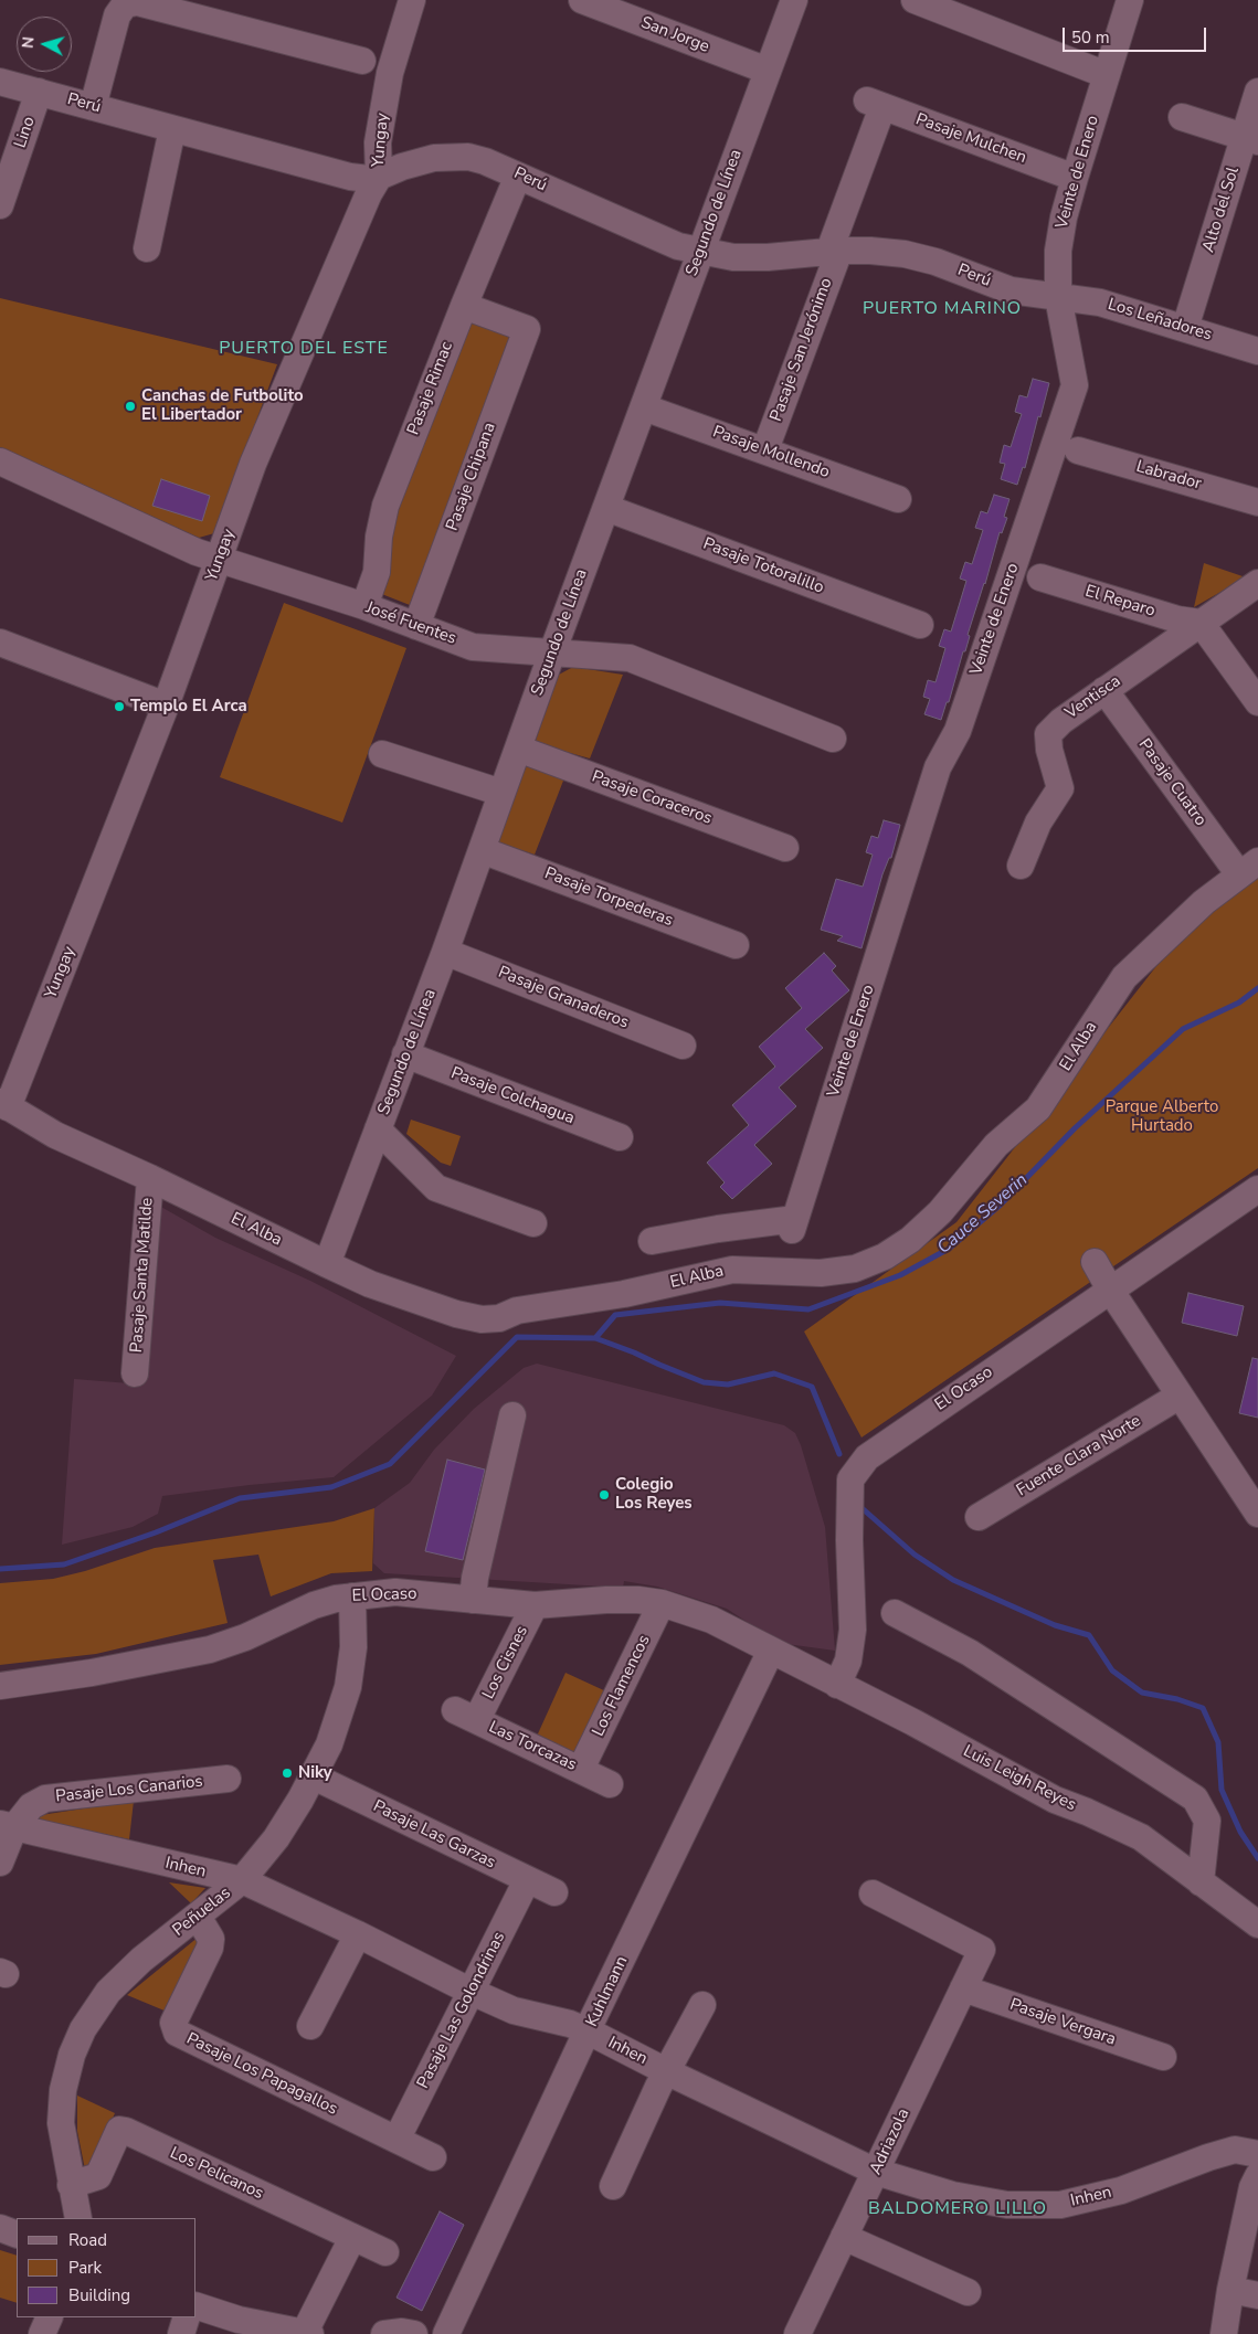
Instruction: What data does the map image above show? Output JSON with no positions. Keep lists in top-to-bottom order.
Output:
{
  "streets": {
    "street": [
      "San Jorge",
      "Perú",
      "Lino",
      "Pasaje Mulchen",
      "Yungay",
      "Veinte de Enero",
      "Alto del Sol",
      "Segundo de Línea",
      "Los Leñadores",
      "Pasaje San Jerónimo",
      "Pasaje Rimac",
      "Pasaje Mollendo",
      "Labrador",
      "Pasaje Chipana",
      "Pasaje Totoralillo",
      "El Reparo",
      "José Fuentes",
      "Ventisca",
      "Pasaje Cuatro",
      "Pasaje Coraceros",
      "Pasaje Torpederas",
      "Pasaje Granaderos",
      "El Alba",
      "Pasaje Colchagua",
      "Pasaje Santa Matilde",
      "El Ocaso",
      "Fuente Clara Norte",
      "Los Cisnes",
      "Los Flamencos",
      "Las Torcazas",
      "Luis Leigh Reyes",
      "Pasaje Los Canarios",
      "Pasaje Las Garzas",
      "Inhen",
      "Peñuelas",
      "Kuhlmann",
      "Pasaje Las Golondrinas",
      "Pasaje Vergara",
      "Pasaje Los Papagallos",
      "Adriazola",
      "Los Pelicanos"
    ]
  },
  "crossings": [
    ["San Jorge", "Segundo de Línea"],
    ["Perú", "Lino"],
    ["Perú", "Yungay"],
    ["Perú", "Veinte de Enero"],
    ["Perú", "Segundo de Línea"],
    ["Perú", "Los Leñadores"],
    ["Perú", "Pasaje San Jerónimo"],
    ["Perú", "Pasaje Rimac"],
    ["Pasaje Mulchen", "Veinte de Enero"],
    ["Pasaje Mulchen", "Pasaje San Jerónimo"],
    ["Yungay", "José Fuentes"],
    ["Yungay", "El Alba"],
    ["Veinte de Enero", "Los Leñadores"],
    ["Alto del Sol", "Los Leñadores"],
    ["Segundo de Línea", "Pasaje Mollendo"],
    ["Segundo de Línea", "Pasaje Totoralillo"],
    ["Segundo de Línea", "José Fuentes"],
    ["Segundo de Línea", "Pasaje Coraceros"],
    ["Segundo de Línea", "Pasaje Torpederas"],
    ["Segundo de Línea", "Pasaje Granaderos"],
    ["Segundo de Línea", "El Alba"],
    ["Segundo de Línea", "Pasaje Colchagua"],
    ["Pasaje San Jerónimo", "Pasaje Mollendo"],
    ["Pasaje Rimac", "Pasaje Chipana"],
    ["Pasaje Rimac", "José Fuentes"],
    ["Pasaje Chipana", "José Fuentes"],
    ["El Reparo", "Ventisca"],
    ["Ventisca", "Pasaje Cuatro"],
    ["Pasaje Cuatro", "El Alba"],
    ["El Alba", "Pasaje Santa Matilde"],
    ["El Ocaso", "Los Cisnes"],
    ["El Ocaso", "Los Flamencos"],
    ["El Ocaso", "Luis Leigh Reyes"],
    ["El Ocaso", "Peñuelas"],
    ["El Ocaso", "Kuhlmann"],
    ["Los Cisnes", "Las Torcazas"],
    ["Los Flamencos", "Las Torcazas"],
    ["Luis Leigh Reyes", "Kuhlmann"],
    ["Pasaje Los Canarios", "Inhen"],
    ["Pasaje Las Garzas", "Peñuelas"],
    ["Pasaje Las Garzas", "Pasaje Las Golondrinas"],
    ["Inhen", "Peñuelas"],
    ["Inhen", "Kuhlmann"],
    ["Inhen", "Pasaje Las Golondrinas"],
    ["Inhen", "Adriazola"],
    ["Peñuelas", "Pasaje Los Papagallos"],
    ["Peñuelas", "Los Pelicanos"],
    ["Pasaje Las Golondrinas", "Pasaje Los Papagallos"],
    ["Pasaje Vergara", "Adriazola"]
  ],
  "districts": ["PUERTO MARINO", "PUERTO DEL ESTE", "BALDOMERO LILLO"],
  "water": ["Cauce Severin"],
  "parks": ["Parque Alberto Hurtado"],
  "places": [
    "Canchas de Futbolito El Libertador",
    "Templo El Arca",
    "Colegio Los Reyes",
    "Niky"
  ],
  "legend": ["Road", "Park", "Building"],
  "scale_bar": "50 m",
  "north": "left"
}
